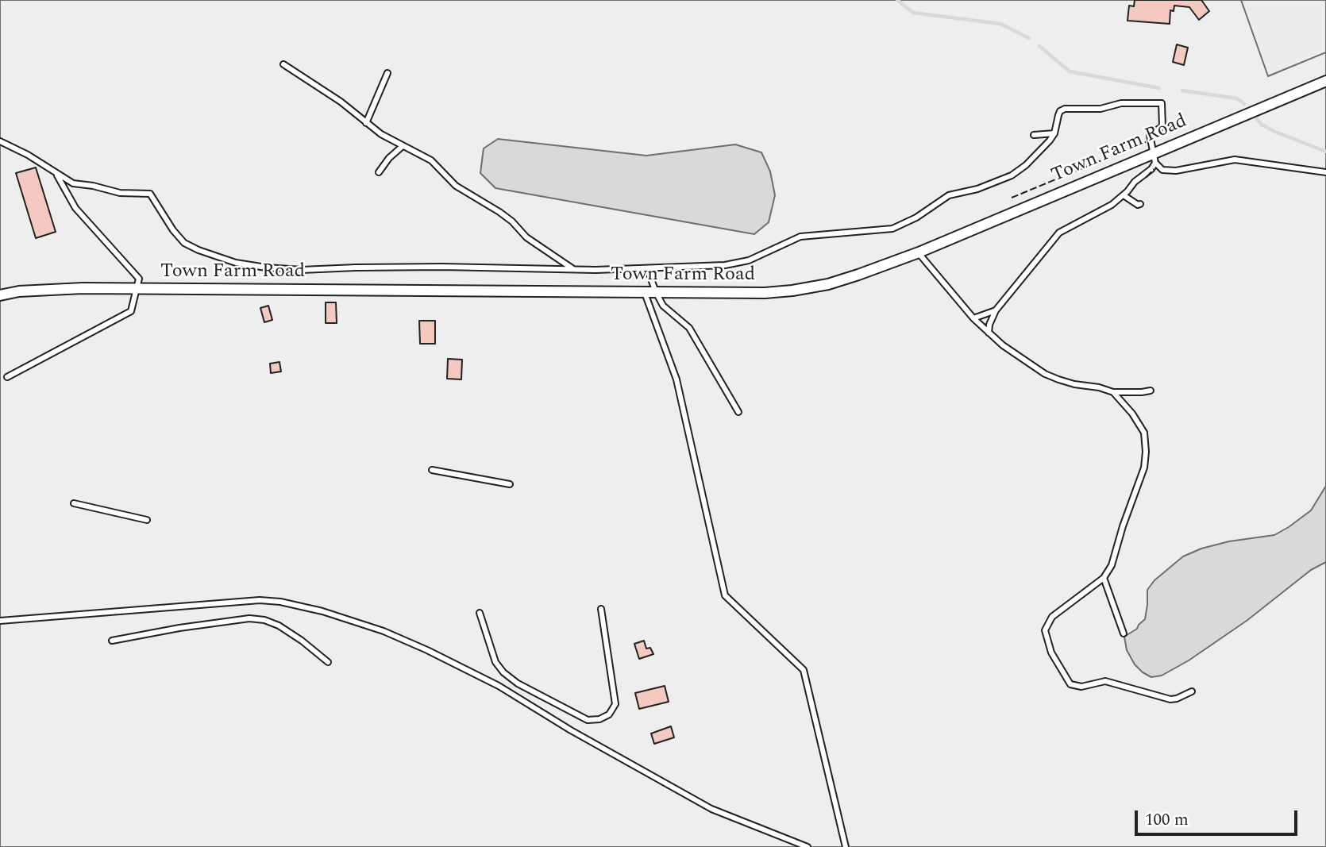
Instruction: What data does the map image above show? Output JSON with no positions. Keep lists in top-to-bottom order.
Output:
{
  "streets": {
    "street": ["Town Farm Road"]
  },
  "scale_bar": "100 m"
}
